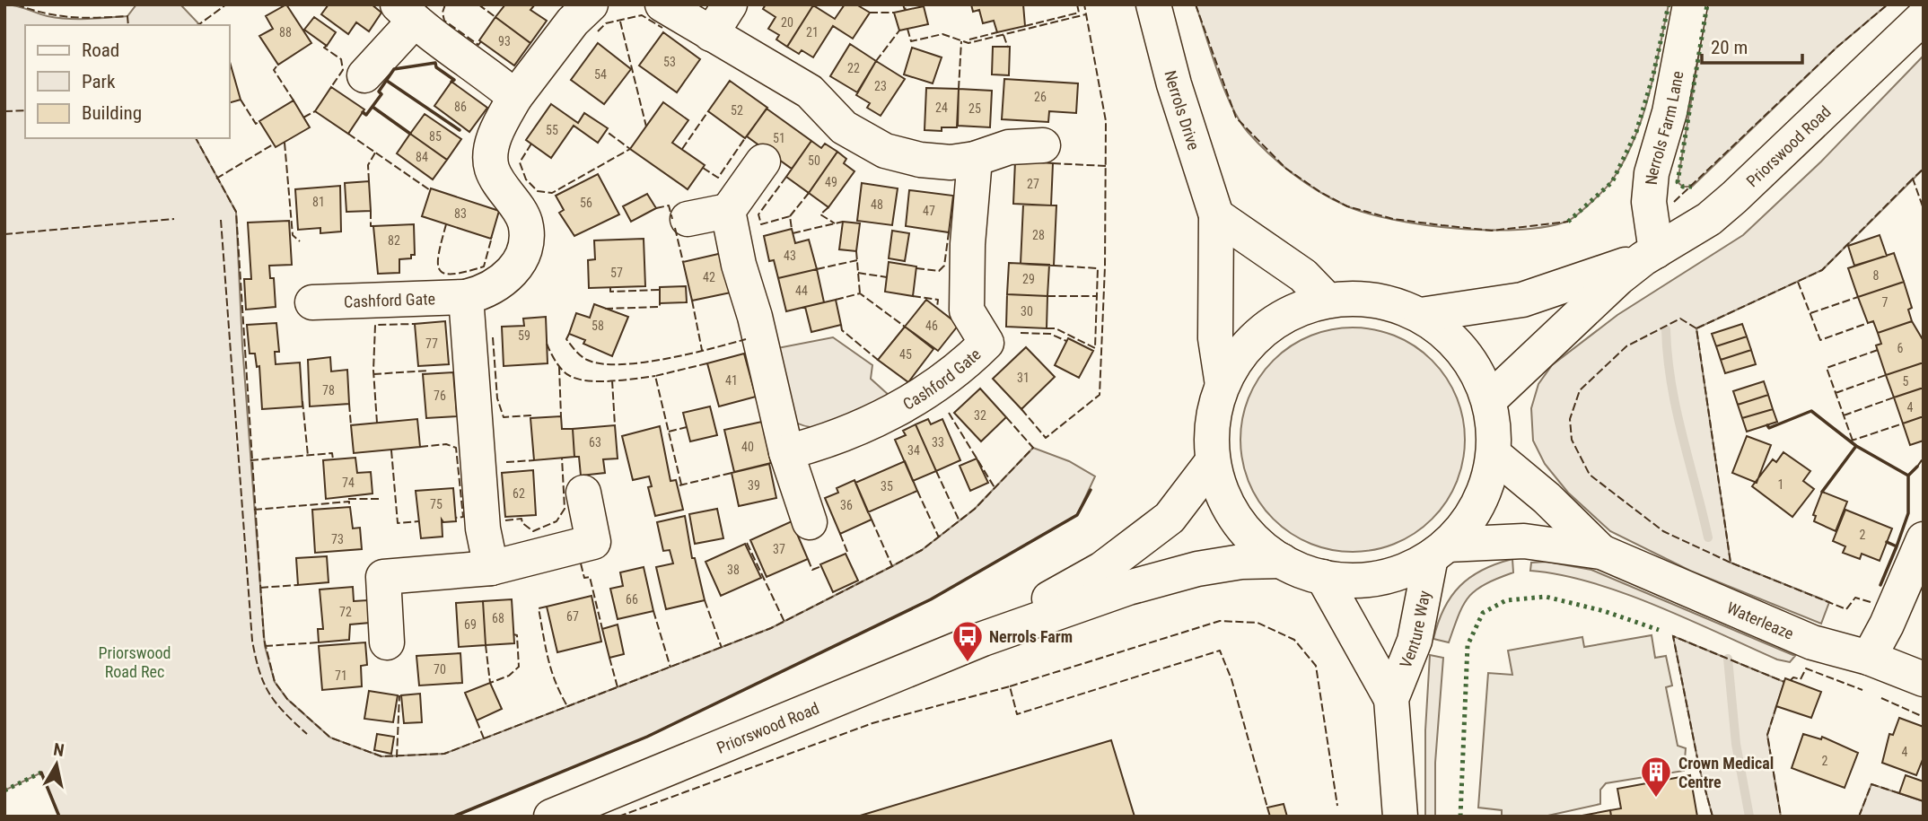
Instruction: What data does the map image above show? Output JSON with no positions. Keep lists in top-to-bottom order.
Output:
{
  "streets": {
    "street": [
      "Nerrols Drive",
      "Nerrols Farm Lane",
      "Priorswood Road",
      "Cashford Gate",
      "Waterleaze",
      "Venture Way"
    ]
  },
  "crossings": [
    ["Nerrols Farm Lane", "Priorswood Road"],
    ["Waterleaze", "Venture Way"]
  ],
  "parks": ["Priorswood Road Rec"],
  "places": {
    "bus stop": ["Nerrols Farm"],
    "building": ["Crown Medical Centre"]
  },
  "house_numbers": [
    "20",
    "88",
    "21",
    "93",
    "53",
    "22",
    "54",
    "23",
    "26",
    "86",
    "24",
    "25",
    "52",
    "55",
    "85",
    "51",
    "84",
    "50",
    "49",
    "27",
    "81",
    "56",
    "48",
    "47",
    "83",
    "28",
    "82",
    "43",
    "57",
    "8",
    "42",
    "29",
    "44",
    "7",
    "30",
    "58",
    "46",
    "59",
    "77",
    "6",
    "45",
    "31",
    "41",
    "5",
    "78",
    "76",
    "4",
    "32",
    "63",
    "33",
    "40",
    "34",
    "74",
    "1",
    "39",
    "35",
    "62",
    "75",
    "36",
    "2",
    "73",
    "37",
    "38",
    "66",
    "72",
    "67",
    "68",
    "69",
    "70",
    "71",
    "4",
    "2"
  ],
  "legend": ["Road", "Park", "Building"],
  "scale_bar": "20 m",
  "north": "top"
}
